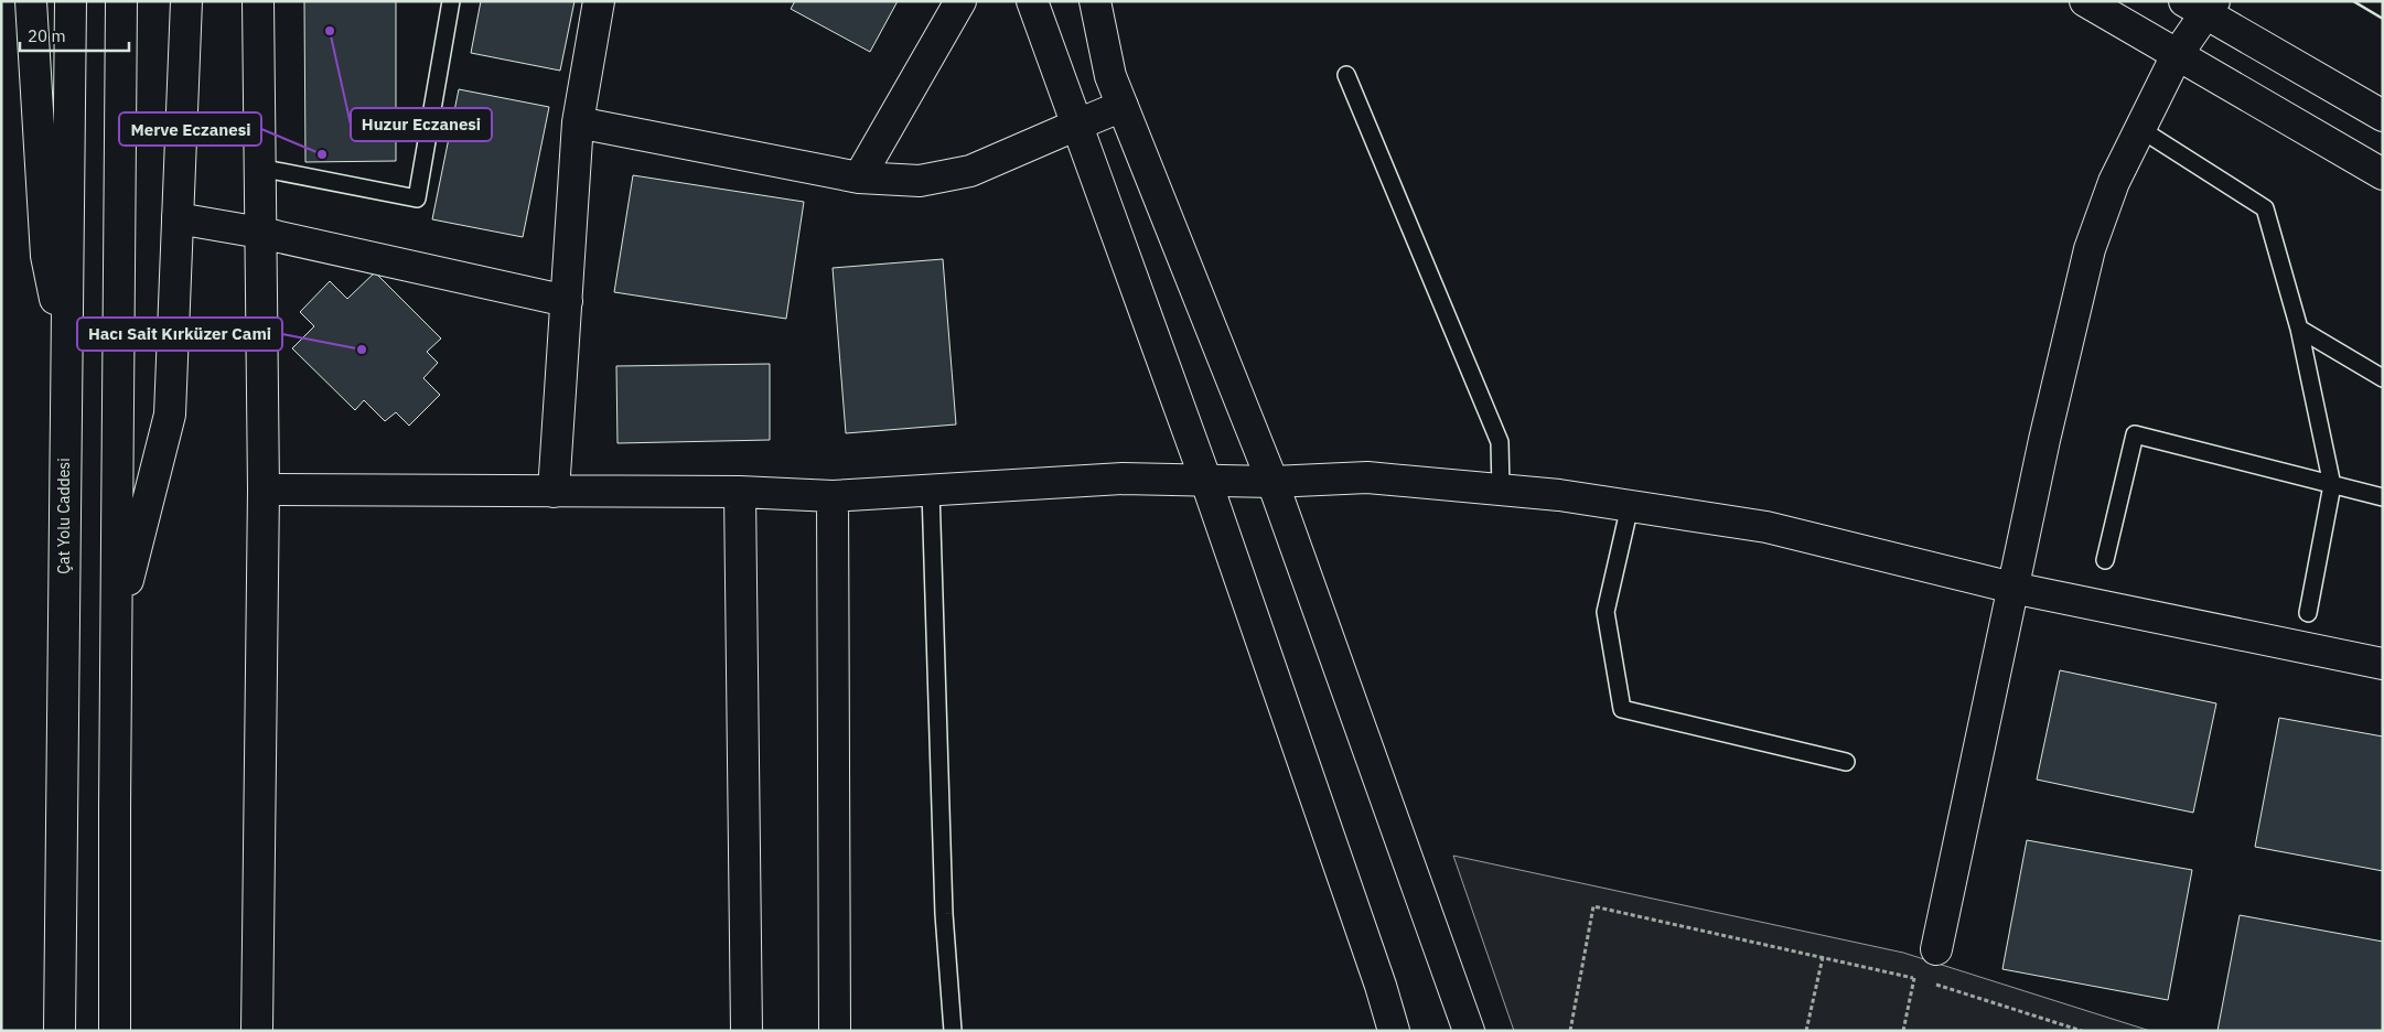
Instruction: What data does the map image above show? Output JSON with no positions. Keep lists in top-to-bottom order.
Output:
{
  "streets": {
    "main road": ["Çat Yolu Caddesi"]
  },
  "places": ["Huzur Eczanesi", "Merve Eczanesi", "Hacı Sait Kırküzer Cami"],
  "scale_bar": "20 m"
}
